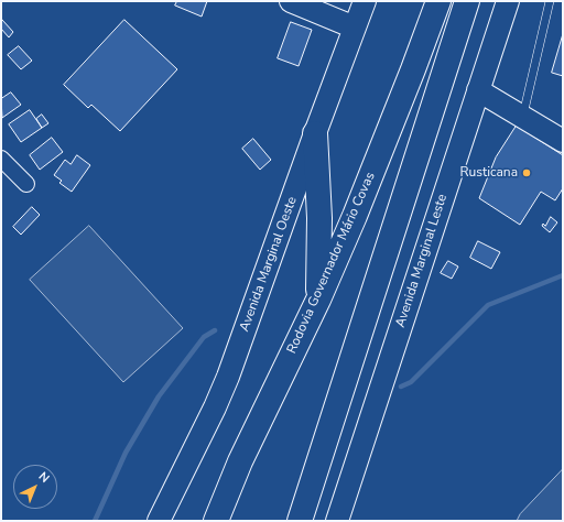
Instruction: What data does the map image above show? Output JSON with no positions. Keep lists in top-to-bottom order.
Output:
{
  "streets": {
    "highway": ["Rodovia Governador Mário Covas"],
    "main road": ["Avenida Marginal Leste", "Avenida Marginal Oeste"]
  },
  "places": ["Rusticana"],
  "north": "top right"
}
